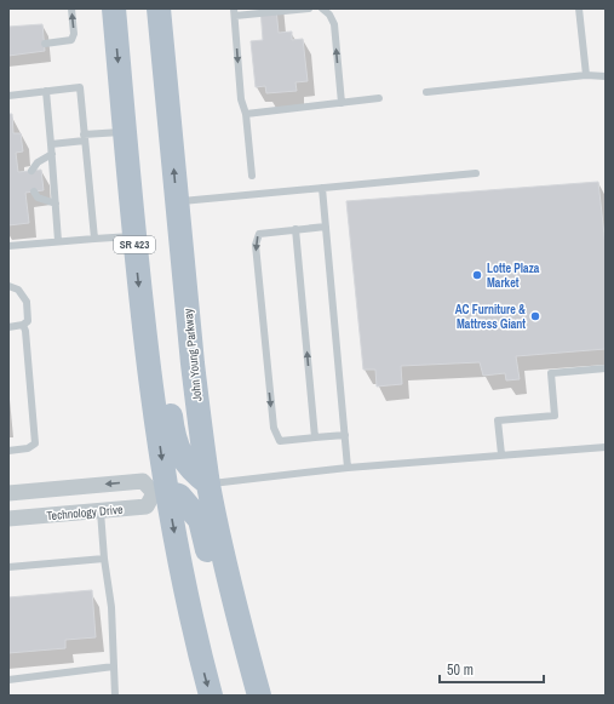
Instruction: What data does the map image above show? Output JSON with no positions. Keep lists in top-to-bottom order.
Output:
{
  "streets": {
    "main road": ["SR 423", "John Young Parkway"],
    "street": ["Technology Drive"]
  },
  "crossings": [
    ["SR 423", "Technology Drive"]
  ],
  "places": ["Lotte Plaza Market", "AC Furniture & Mattress Giant"],
  "scale_bar": "50 m"
}
